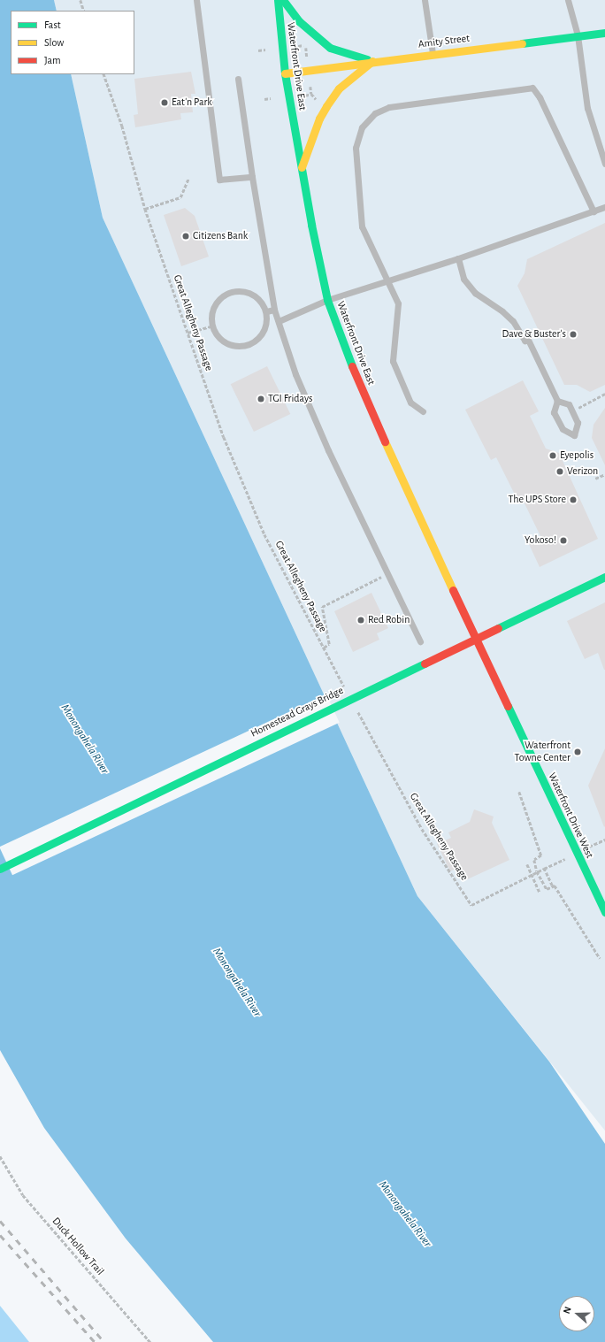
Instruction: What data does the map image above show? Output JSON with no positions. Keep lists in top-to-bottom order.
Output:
{
  "streets": {
    "street": [
      "Amity Street",
      "Waterfront Drive East",
      "Homestead Grays Bridge",
      "Waterfront Drive West"
    ],
    "path": ["Great Allegheny Passage", "Duck Hollow Trail"]
  },
  "crossings": [
    ["Amity Street", "Waterfront Drive East"],
    ["Waterfront Drive East", "Waterfront Drive West"]
  ],
  "water": ["Monongahela River"],
  "places": [
    "Eat'n Park",
    "Citizens Bank",
    "Dave & Buster's",
    "TGI Fridays",
    "Eyepolis",
    "Verizon",
    "The UPS Store",
    "Yokoso!",
    "Red Robin",
    "Waterfront Towne Center"
  ],
  "legend": ["Fast", "Slow", "Jam"],
  "north": "left"
}
